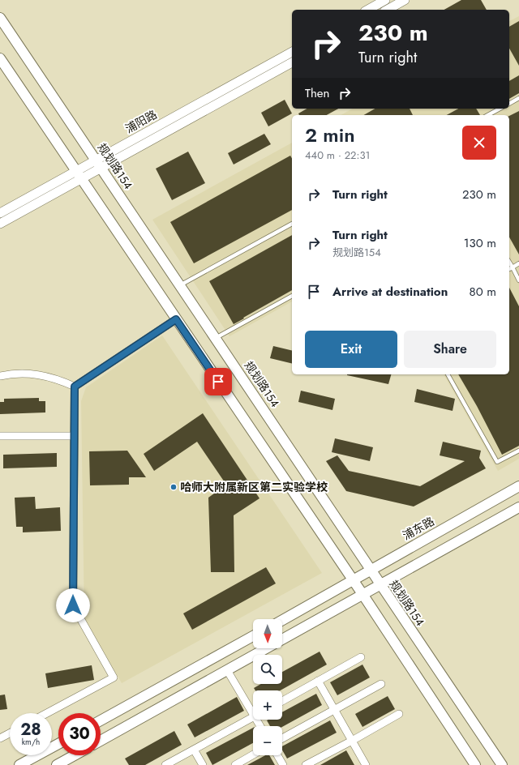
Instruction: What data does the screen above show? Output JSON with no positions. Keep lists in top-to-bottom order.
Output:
{
  "streets": {
    "main road": ["规划路154", "浦东路"],
    "street": ["浦阳路"]
  },
  "crossings": [
    ["浦阳路", "规划路154"],
    ["规划路154", "浦东路"]
  ],
  "places": ["哈师大附属新区第二实验学校"],
  "north": "bottom",
  "page": {
    "turn": ["230 m", "Turn right"],
    "then": "Then",
    "heading": ["2 min", "440 m · 22:31"],
    "list": [
      {
        "name": "Turn right",
        "value": "230 m"
      },
      {
        "name": "Turn right",
        "note": "规划路154",
        "value": "130 m"
      },
      {
        "name": "Arrive at destination",
        "value": "80 m"
      }
    ],
    "buttons": ["Exit", "Share"],
    "map_buttons": ["+", "−"],
    "speed": "28 km/h",
    "limit": "30"
  }
}
